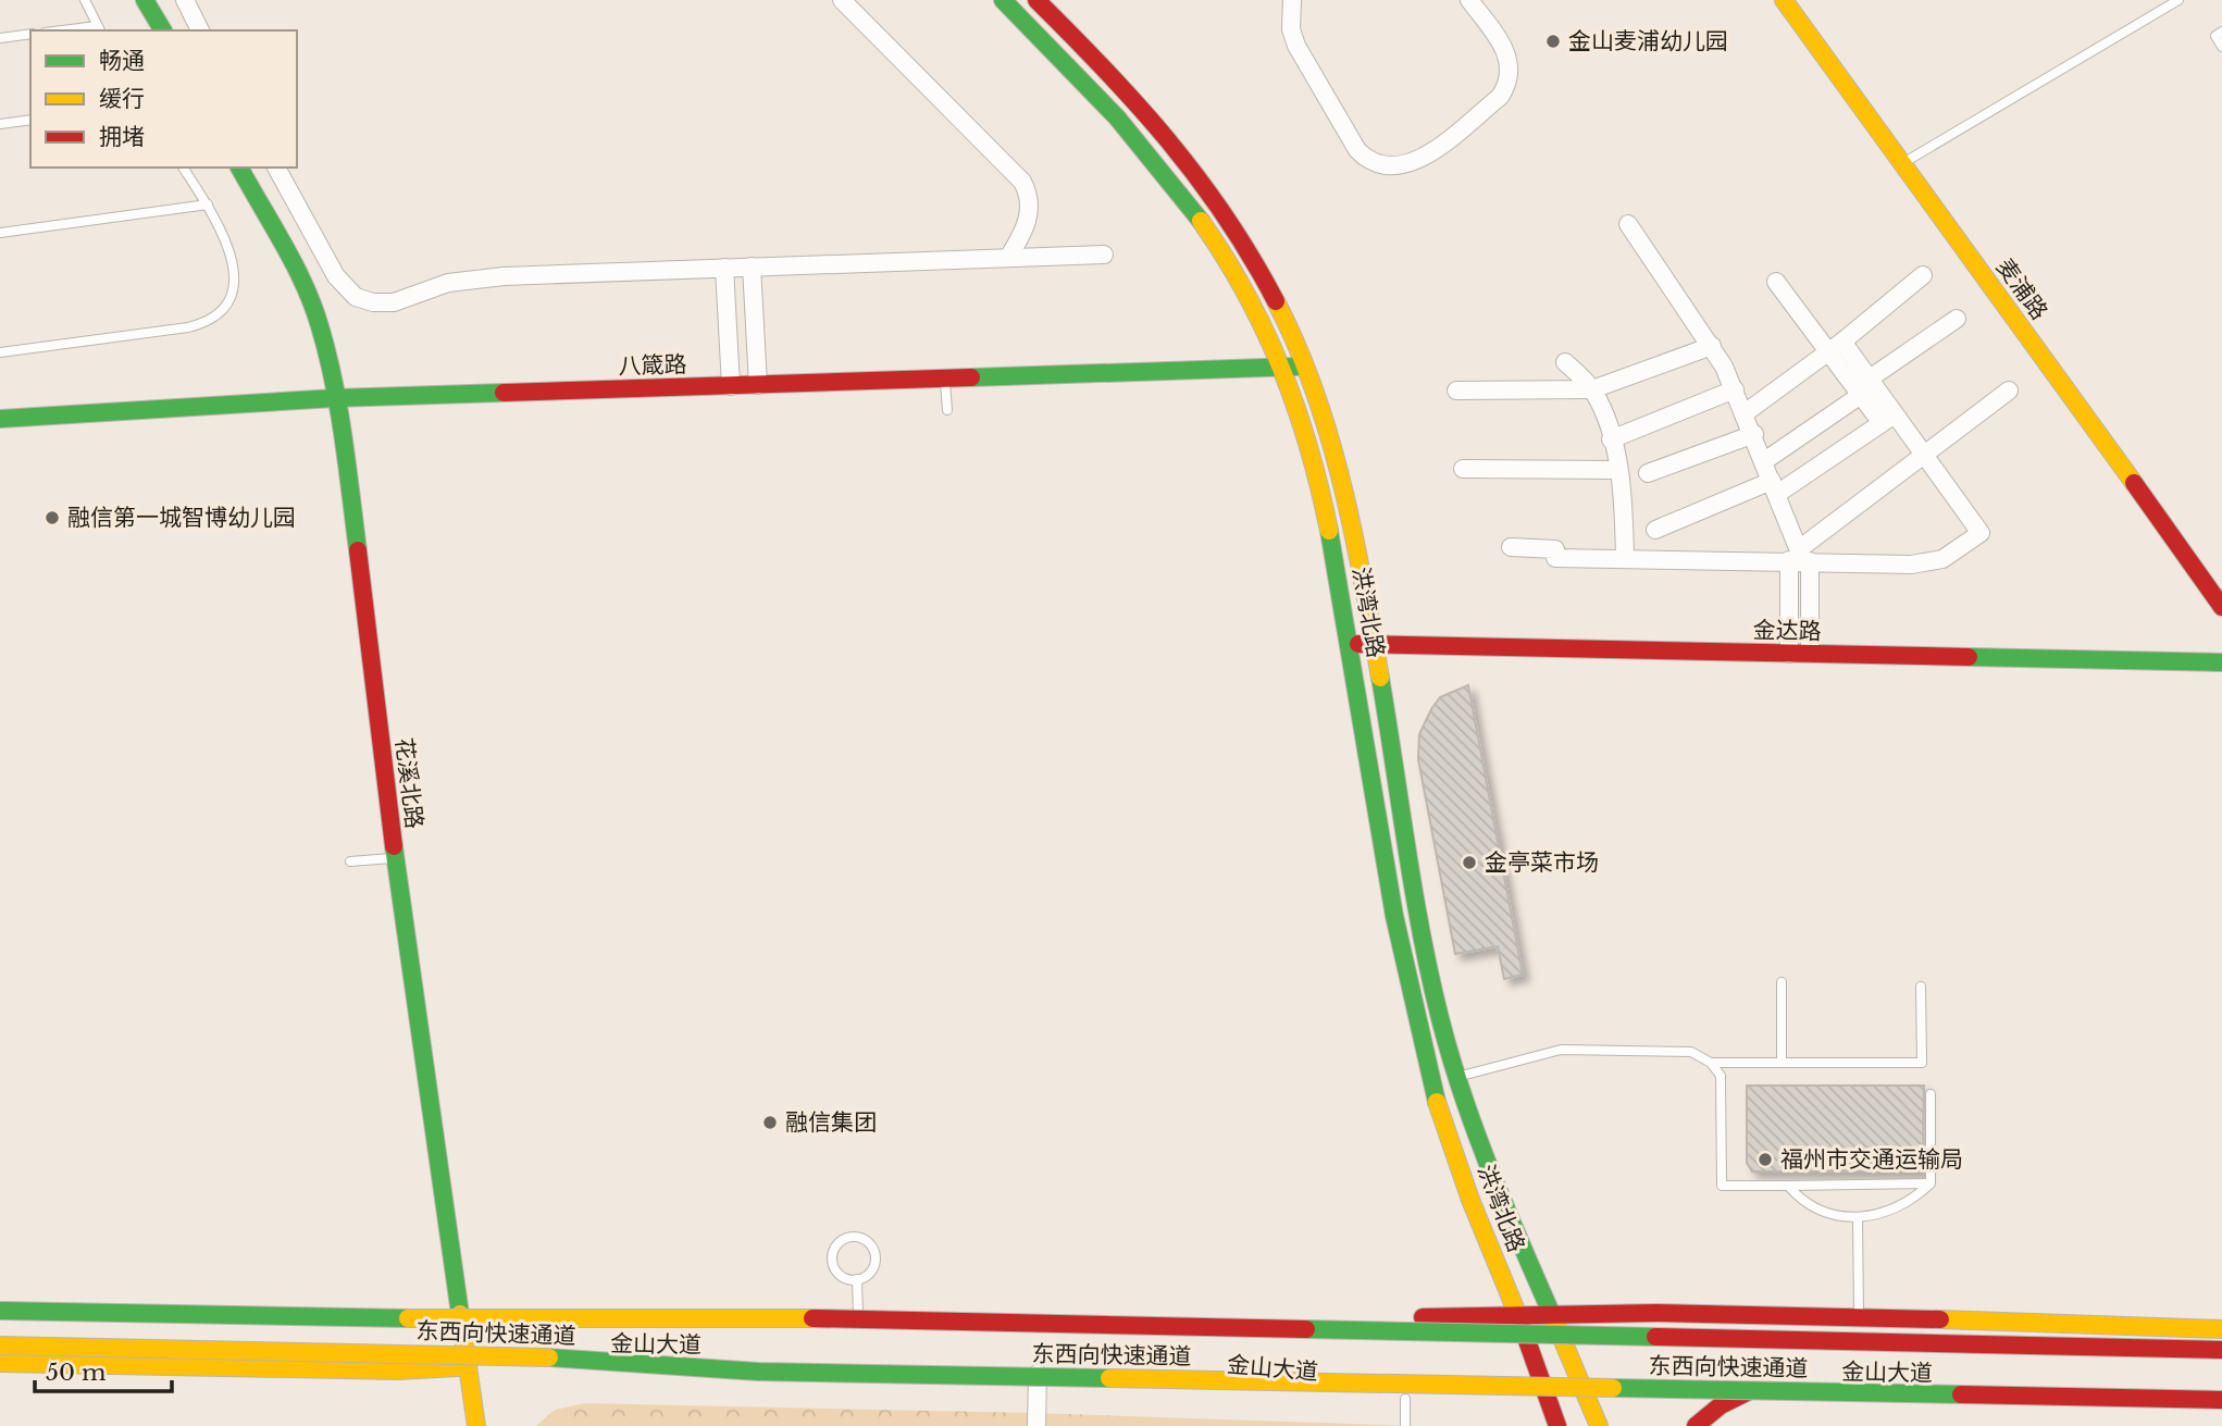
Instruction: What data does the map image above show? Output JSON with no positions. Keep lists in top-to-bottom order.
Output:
{
  "streets": {
    "main road": [
      "麦浦路",
      "八箴路",
      "洪湾北路",
      "金达路",
      "花溪北路",
      "东西向快速通道",
      "金山大道"
    ]
  },
  "crossings": [
    ["八箴路", "洪湾北路"],
    ["八箴路", "花溪北路"],
    ["洪湾北路", "金达路"],
    ["洪湾北路", "金山大道"],
    ["花溪北路", "金山大道"],
    ["东西向快速通道", "金山大道"]
  ],
  "places": [
    "金山麦浦幼儿园",
    "融信第一城智博幼儿园",
    "金亭菜市场",
    "融信集团",
    "福州市交通运输局"
  ],
  "legend": ["畅通", "缓行", "拥堵"],
  "scale_bar": "50 m"
}
